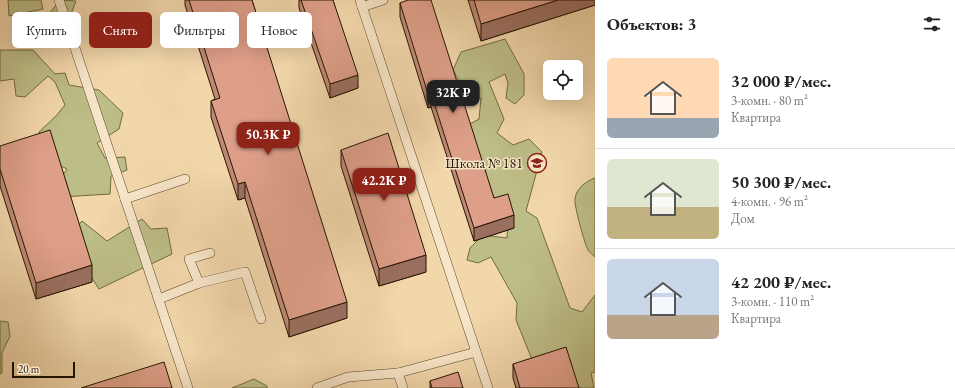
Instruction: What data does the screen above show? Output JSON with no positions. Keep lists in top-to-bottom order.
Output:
{
  "places": {
    "school or university": ["Школа № 181"]
  },
  "scale_bar": "20 m",
  "page": {
    "heading": "Объектов: 3",
    "chip": [
      "Купить",
      "Снять",
      "Фильтры",
      "Новое"
    ],
    "list": [
      {
        "name": "32 000 ₽/мес.",
        "note": "3-комн. · 80 m² · Квартира"
      },
      {
        "name": "50 300 ₽/мес.",
        "note": "4-комн. · 96 m² · Дом"
      },
      {
        "name": "42 200 ₽/мес.",
        "note": "3-комн. · 110 m² · Квартира"
      }
    ],
    "price": ["32K ₽", "50.3K ₽", "42.2K ₽"],
    "scale": "20 m"
  }
}
